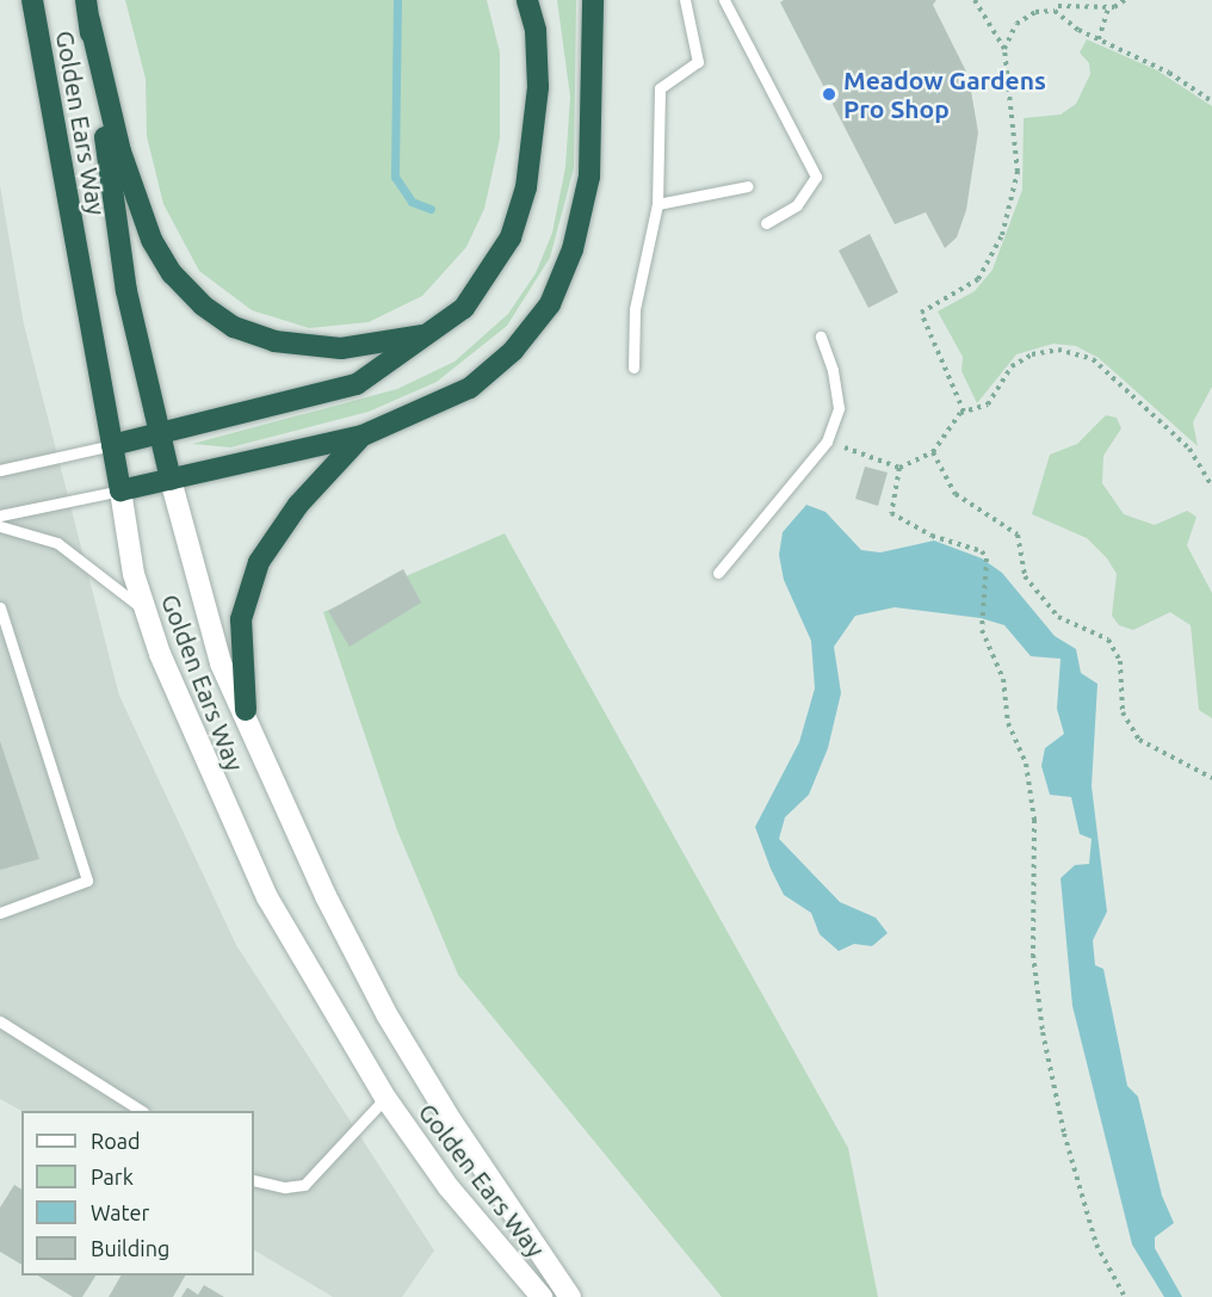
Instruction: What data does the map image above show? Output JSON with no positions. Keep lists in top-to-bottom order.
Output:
{
  "streets": {
    "highway": ["Golden Ears Way"]
  },
  "places": ["Meadow Gardens Pro Shop"],
  "legend": [
    "Road",
    "Park",
    "Water",
    "Building"
  ]
}
